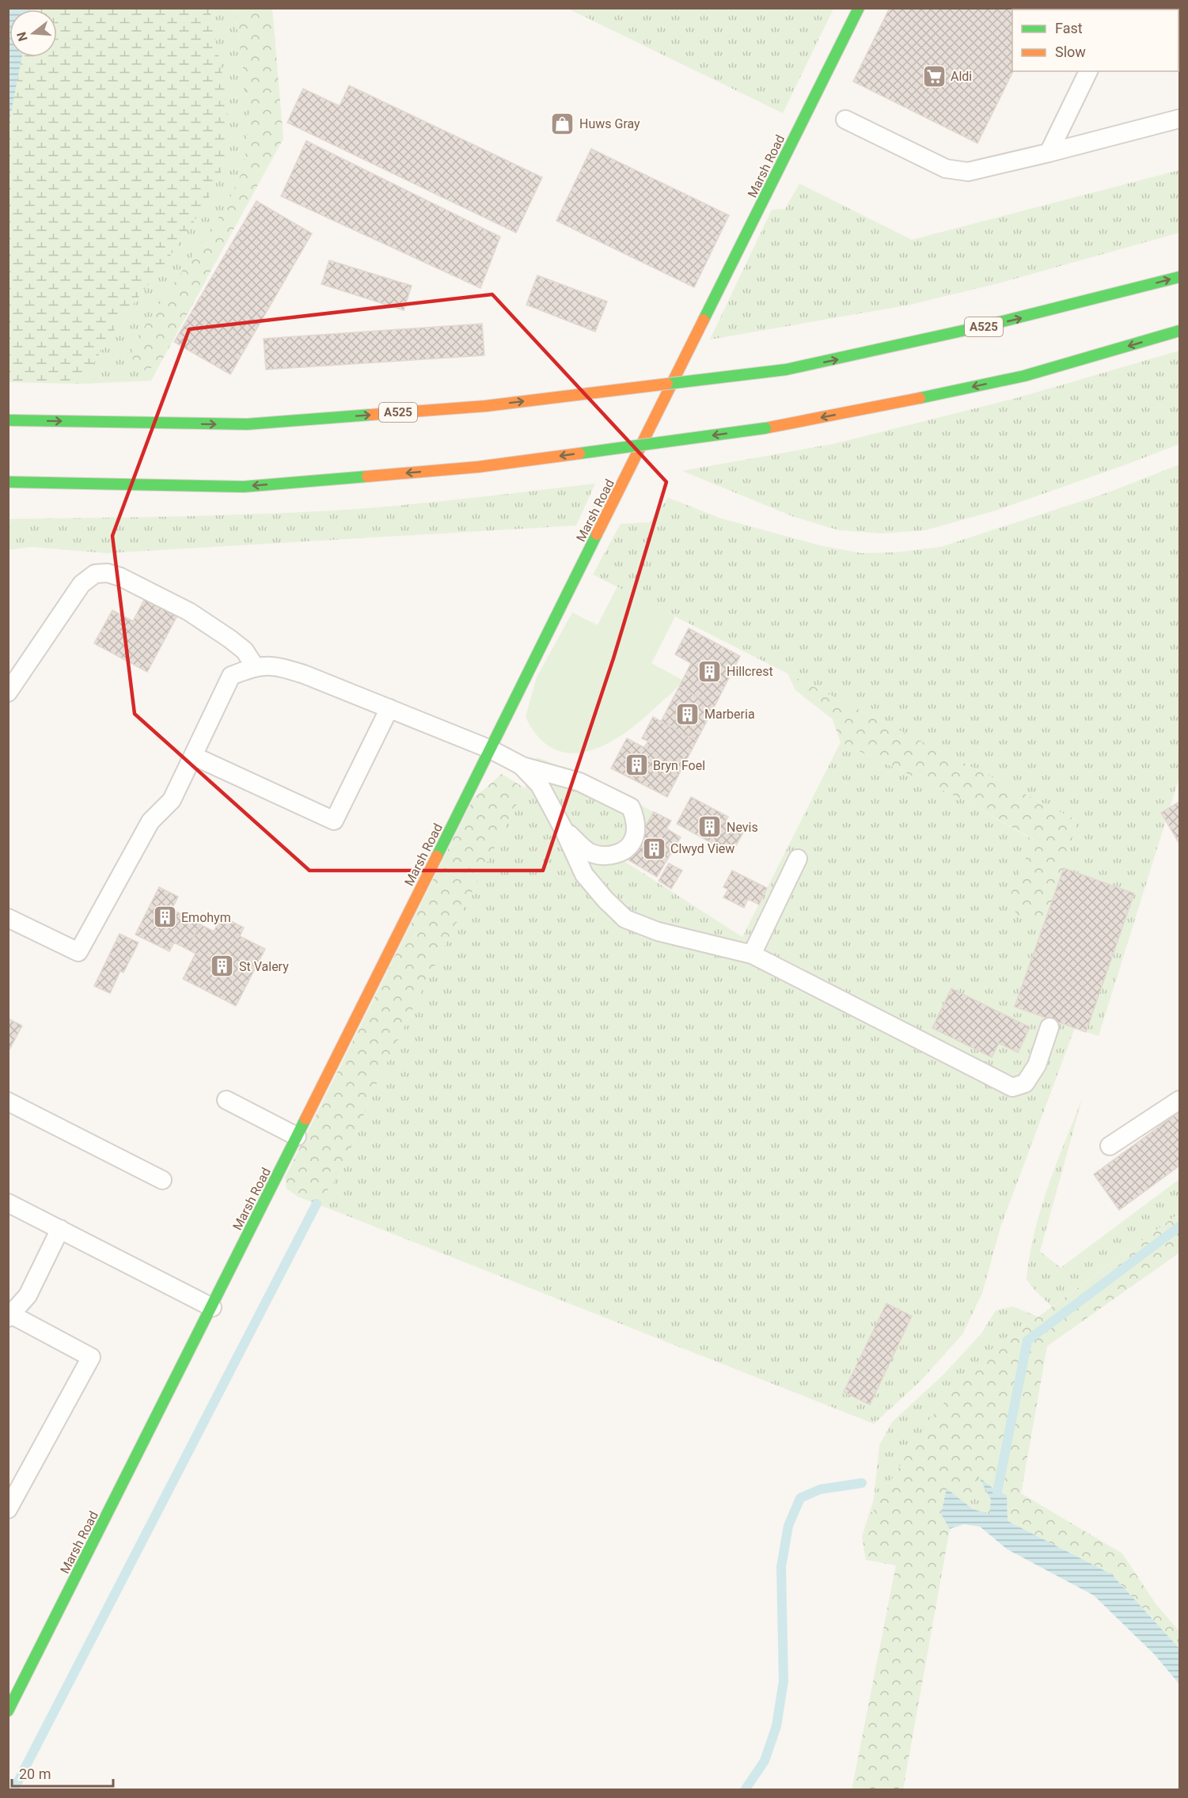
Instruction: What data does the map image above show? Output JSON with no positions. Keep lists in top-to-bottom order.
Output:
{
  "streets": {
    "main road": ["Marsh Road", "A525"]
  },
  "places": {
    "supermarket": ["Aldi"],
    "shop": ["Huws Gray"],
    "building": [
      "Hillcrest",
      "Marberia",
      "Bryn Foel",
      "Nevis",
      "Clwyd View",
      "Emohym",
      "St Valery"
    ]
  },
  "legend": ["Fast", "Slow"],
  "scale_bar": "20 m",
  "north": "left"
}
